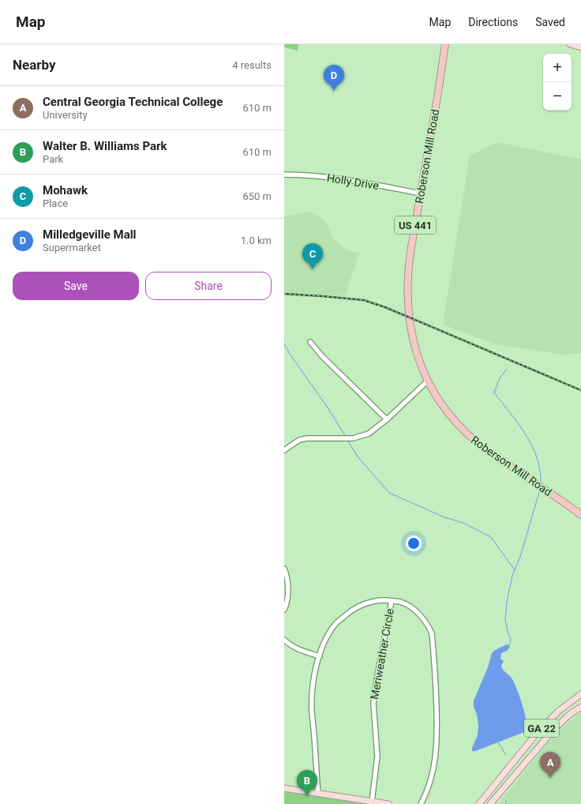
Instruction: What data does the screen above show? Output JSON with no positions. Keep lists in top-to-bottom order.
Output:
{
  "streets": {
    "highway": ["Roberson Mill Road", "US 441"],
    "main road": ["GA 22"],
    "street": ["Holly Drive", "Meriweather Circle"]
  },
  "crossings": [
    ["Roberson Mill Road", "Holly Drive"]
  ],
  "page": {
    "header": "Map",
    "nav": ["Map", "Directions", "Saved"],
    "heading": ["Nearby", "4 results"],
    "map_buttons": ["+", "−"],
    "pins": [
      "D",
      "C",
      "A",
      "B"
    ],
    "list": [
      {
        "mark": "A",
        "name": "Central Georgia Technical College",
        "note": "University",
        "value": "610 m"
      },
      {
        "mark": "B",
        "name": "Walter B. Williams Park",
        "note": "Park",
        "value": "610 m"
      },
      {
        "mark": "C",
        "name": "Mohawk",
        "note": "Place",
        "value": "650 m"
      },
      {
        "mark": "D",
        "name": "Milledgeville Mall",
        "note": "Supermarket",
        "value": "1.0 km"
      }
    ],
    "buttons": ["Save", "Share"]
  }
}
